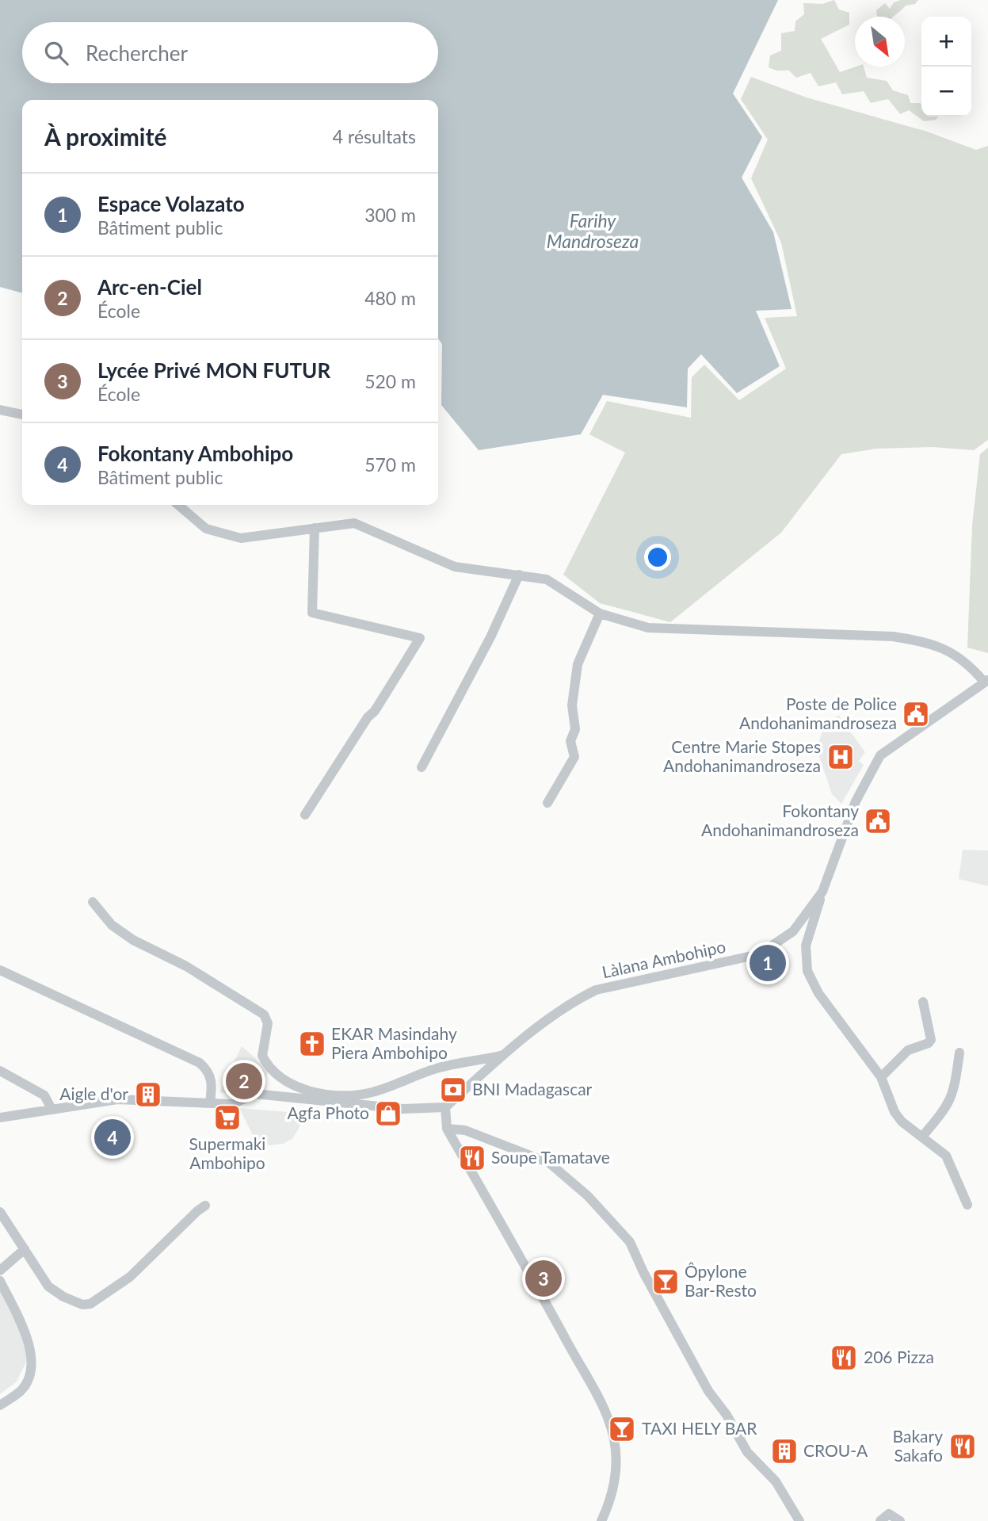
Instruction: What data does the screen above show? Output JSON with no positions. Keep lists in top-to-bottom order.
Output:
{
  "streets": {
    "street": ["Làlana Ambohipo"]
  },
  "water": ["Farihy Mandroseza"],
  "places": {
    "public building": ["Poste de Police Andohanimandroseza", "Fokontany Andohanimandroseza"],
    "hospital": ["Centre Marie Stopes Andohanimandroseza"],
    "church": ["EKAR Masindahy Piera Ambohipo"],
    "bank": ["BNI Madagascar"],
    "building": ["Aigle d'or", "CROU-A"],
    "shop": ["Agfa Photo"],
    "supermarket": ["Supermaki Ambohipo"],
    "restaurant": ["Soupe Tamatave", "206 Pizza", "Bakary Sakafo"],
    "bar": ["Ôpylone Bar-Resto", "TAXI HELY BAR"]
  },
  "north": "bottom right",
  "page": {
    "map_buttons": ["+", "−"],
    "search": "Rechercher",
    "heading": ["À proximité", "4 résultats"],
    "list": [
      {
        "mark": "1",
        "name": "Espace Volazato",
        "note": "Bâtiment public",
        "value": "300 m"
      },
      {
        "mark": "2",
        "name": "Arc-en-Ciel",
        "note": "École",
        "value": "480 m"
      },
      {
        "mark": "3",
        "name": "Lycée Privé MON FUTUR",
        "note": "École",
        "value": "520 m"
      },
      {
        "mark": "4",
        "name": "Fokontany Ambohipo",
        "note": "Bâtiment public",
        "value": "570 m"
      }
    ],
    "pins": [
      "1",
      "2",
      "4",
      "3"
    ]
  }
}
